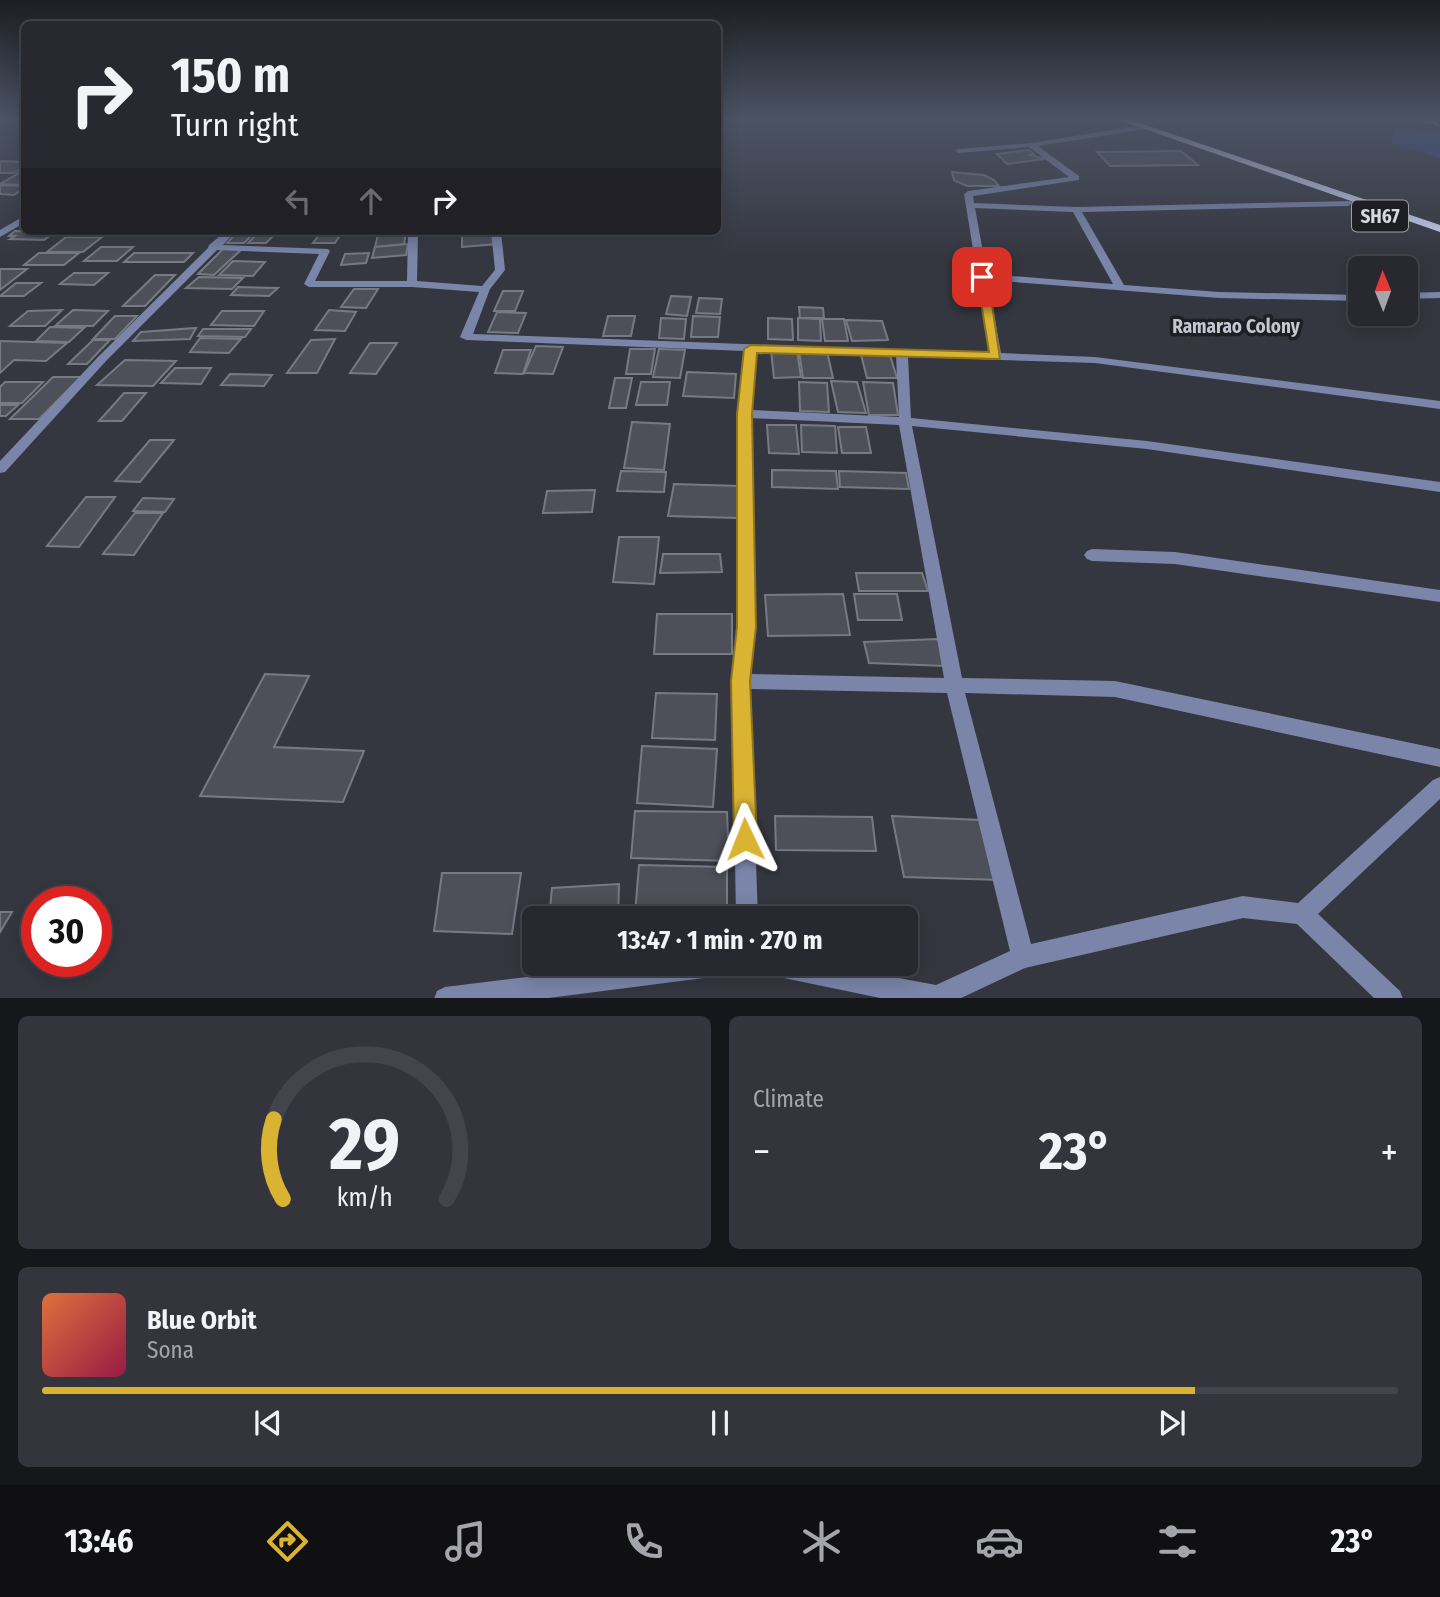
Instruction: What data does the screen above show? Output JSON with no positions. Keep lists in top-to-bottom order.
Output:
{
  "streets": {
    "main road": ["SH67"]
  },
  "districts": ["Ramarao Colony"],
  "north": "top",
  "page": {
    "turn": ["150 m", "Turn right"],
    "limit": "30",
    "trip": "13:47 · 1 min · 270 m",
    "tile": "Climate",
    "heat": ["−", "23°", "+"],
    "song": ["Blue Orbit", "Sona"],
    "tabs": ["13:46", "23°"],
    "gauge": ["29", "km/h"]
  }
}
